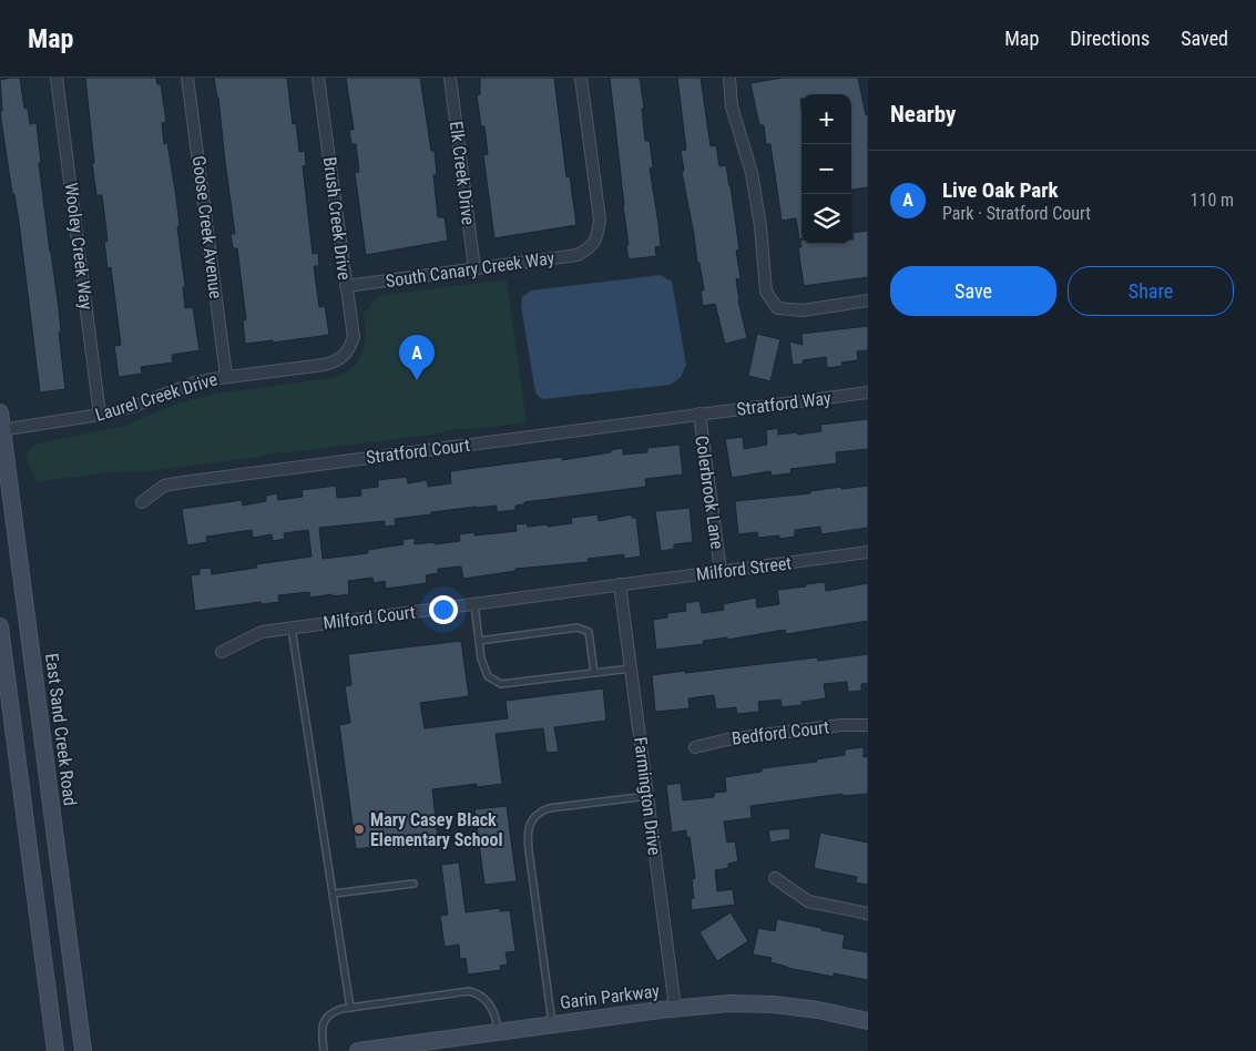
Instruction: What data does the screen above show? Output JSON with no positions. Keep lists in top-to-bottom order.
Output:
{
  "streets": {
    "street": [
      "Elk Creek Drive",
      "Brush Creek Drive",
      "Goose Creek Avenue",
      "Wooley Creek Way",
      "South Canary Creek Way",
      "Laurel Creek Drive",
      "Stratford Way",
      "Stratford Court",
      "Colerbrook Lane",
      "Milford Street",
      "Milford Court",
      "East Sand Creek Road",
      "Bedford Court",
      "Farmington Drive",
      "Garin Parkway"
    ]
  },
  "crossings": [
    ["Elk Creek Drive", "South Canary Creek Way"],
    ["Brush Creek Drive", "South Canary Creek Way"],
    ["Brush Creek Drive", "Laurel Creek Drive"],
    ["Goose Creek Avenue", "Laurel Creek Drive"],
    ["Wooley Creek Way", "Laurel Creek Drive"],
    ["Laurel Creek Drive", "East Sand Creek Road"],
    ["Stratford Way", "Stratford Court"],
    ["Stratford Way", "Colerbrook Lane"],
    ["Stratford Court", "Colerbrook Lane"],
    ["Colerbrook Lane", "Milford Street"],
    ["Milford Street", "Milford Court"],
    ["Milford Street", "Farmington Drive"],
    ["Milford Court", "Farmington Drive"],
    ["Farmington Drive", "Garin Parkway"]
  ],
  "places": ["Mary Casey Black Elementary School"],
  "page": {
    "header": "Map",
    "nav": ["Map", "Directions", "Saved"],
    "heading": "Nearby",
    "map_buttons": ["+", "−"],
    "list": [
      {
        "mark": "A",
        "name": "Live Oak Park",
        "note": "Park · Stratford Court",
        "value": "110 m"
      }
    ],
    "buttons": ["Save", "Share"],
    "pins": "A"
  }
}
